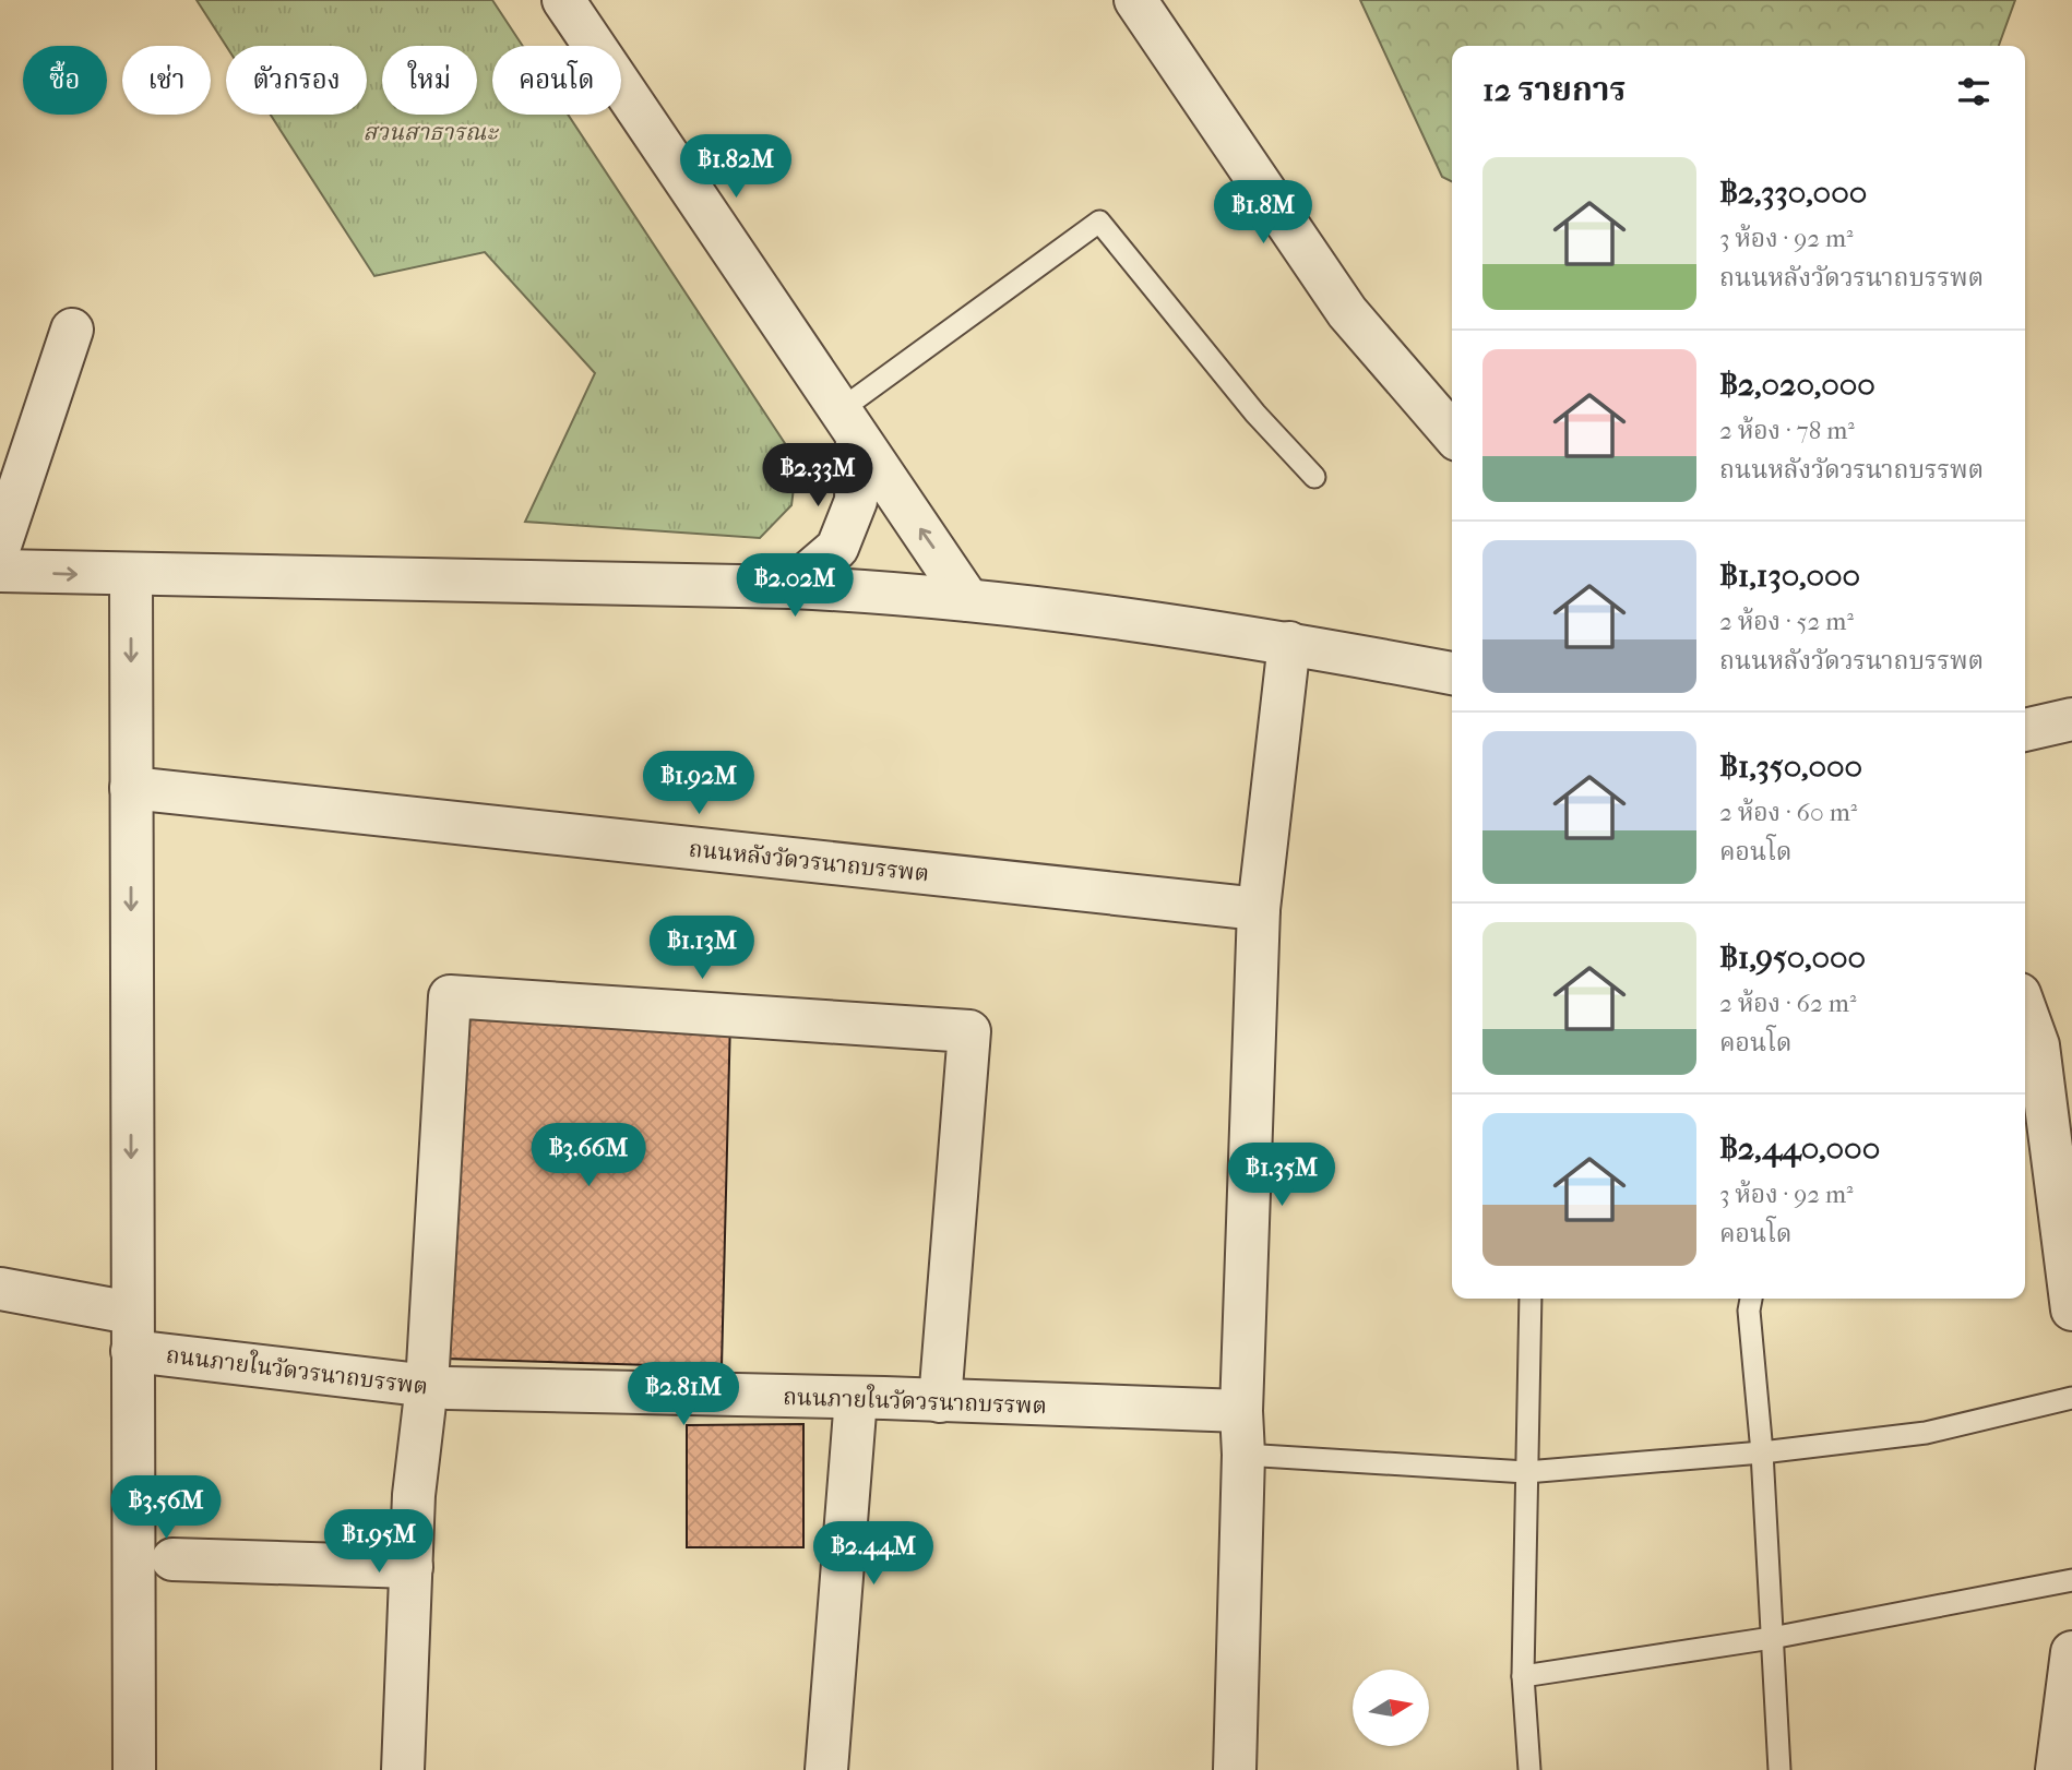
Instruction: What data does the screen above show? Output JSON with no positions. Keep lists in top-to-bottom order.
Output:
{
  "streets": {
    "street": ["ถนนหลังวัดวรนาถบรรพต", "ถนนภายในวัดวรนาถบรรพต"]
  },
  "parks": ["สวนสาธารณะ"],
  "north": "right",
  "page": {
    "chip": [
      "ซื้อ",
      "เช่า",
      "ตัวกรอง",
      "ใหม่",
      "คอนโด"
    ],
    "heading": "12 รายการ",
    "price": [
      "฿1.82M",
      "฿1.8M",
      "฿2.33M",
      "฿2.02M",
      "฿1.92M",
      "฿1.13M",
      "฿3.66M",
      "฿1.35M",
      "฿2.81M",
      "฿3.56M",
      "฿1.95M",
      "฿2.44M"
    ],
    "list": [
      {
        "name": "฿2,330,000",
        "note": "3 ห้อง · 92 m² · ถนนหลังวัดวรนาถบรรพต"
      },
      {
        "name": "฿2,020,000",
        "note": "2 ห้อง · 78 m² · ถนนหลังวัดวรนาถบรรพต"
      },
      {
        "name": "฿1,130,000",
        "note": "2 ห้อง · 52 m² · ถนนหลังวัดวรนาถบรรพต"
      },
      {
        "name": "฿1,350,000",
        "note": "2 ห้อง · 60 m² · คอนโด"
      },
      {
        "name": "฿1,950,000",
        "note": "2 ห้อง · 62 m² · คอนโด"
      },
      {
        "name": "฿2,440,000",
        "note": "3 ห้อง · 92 m² · คอนโด"
      }
    ]
  }
}
